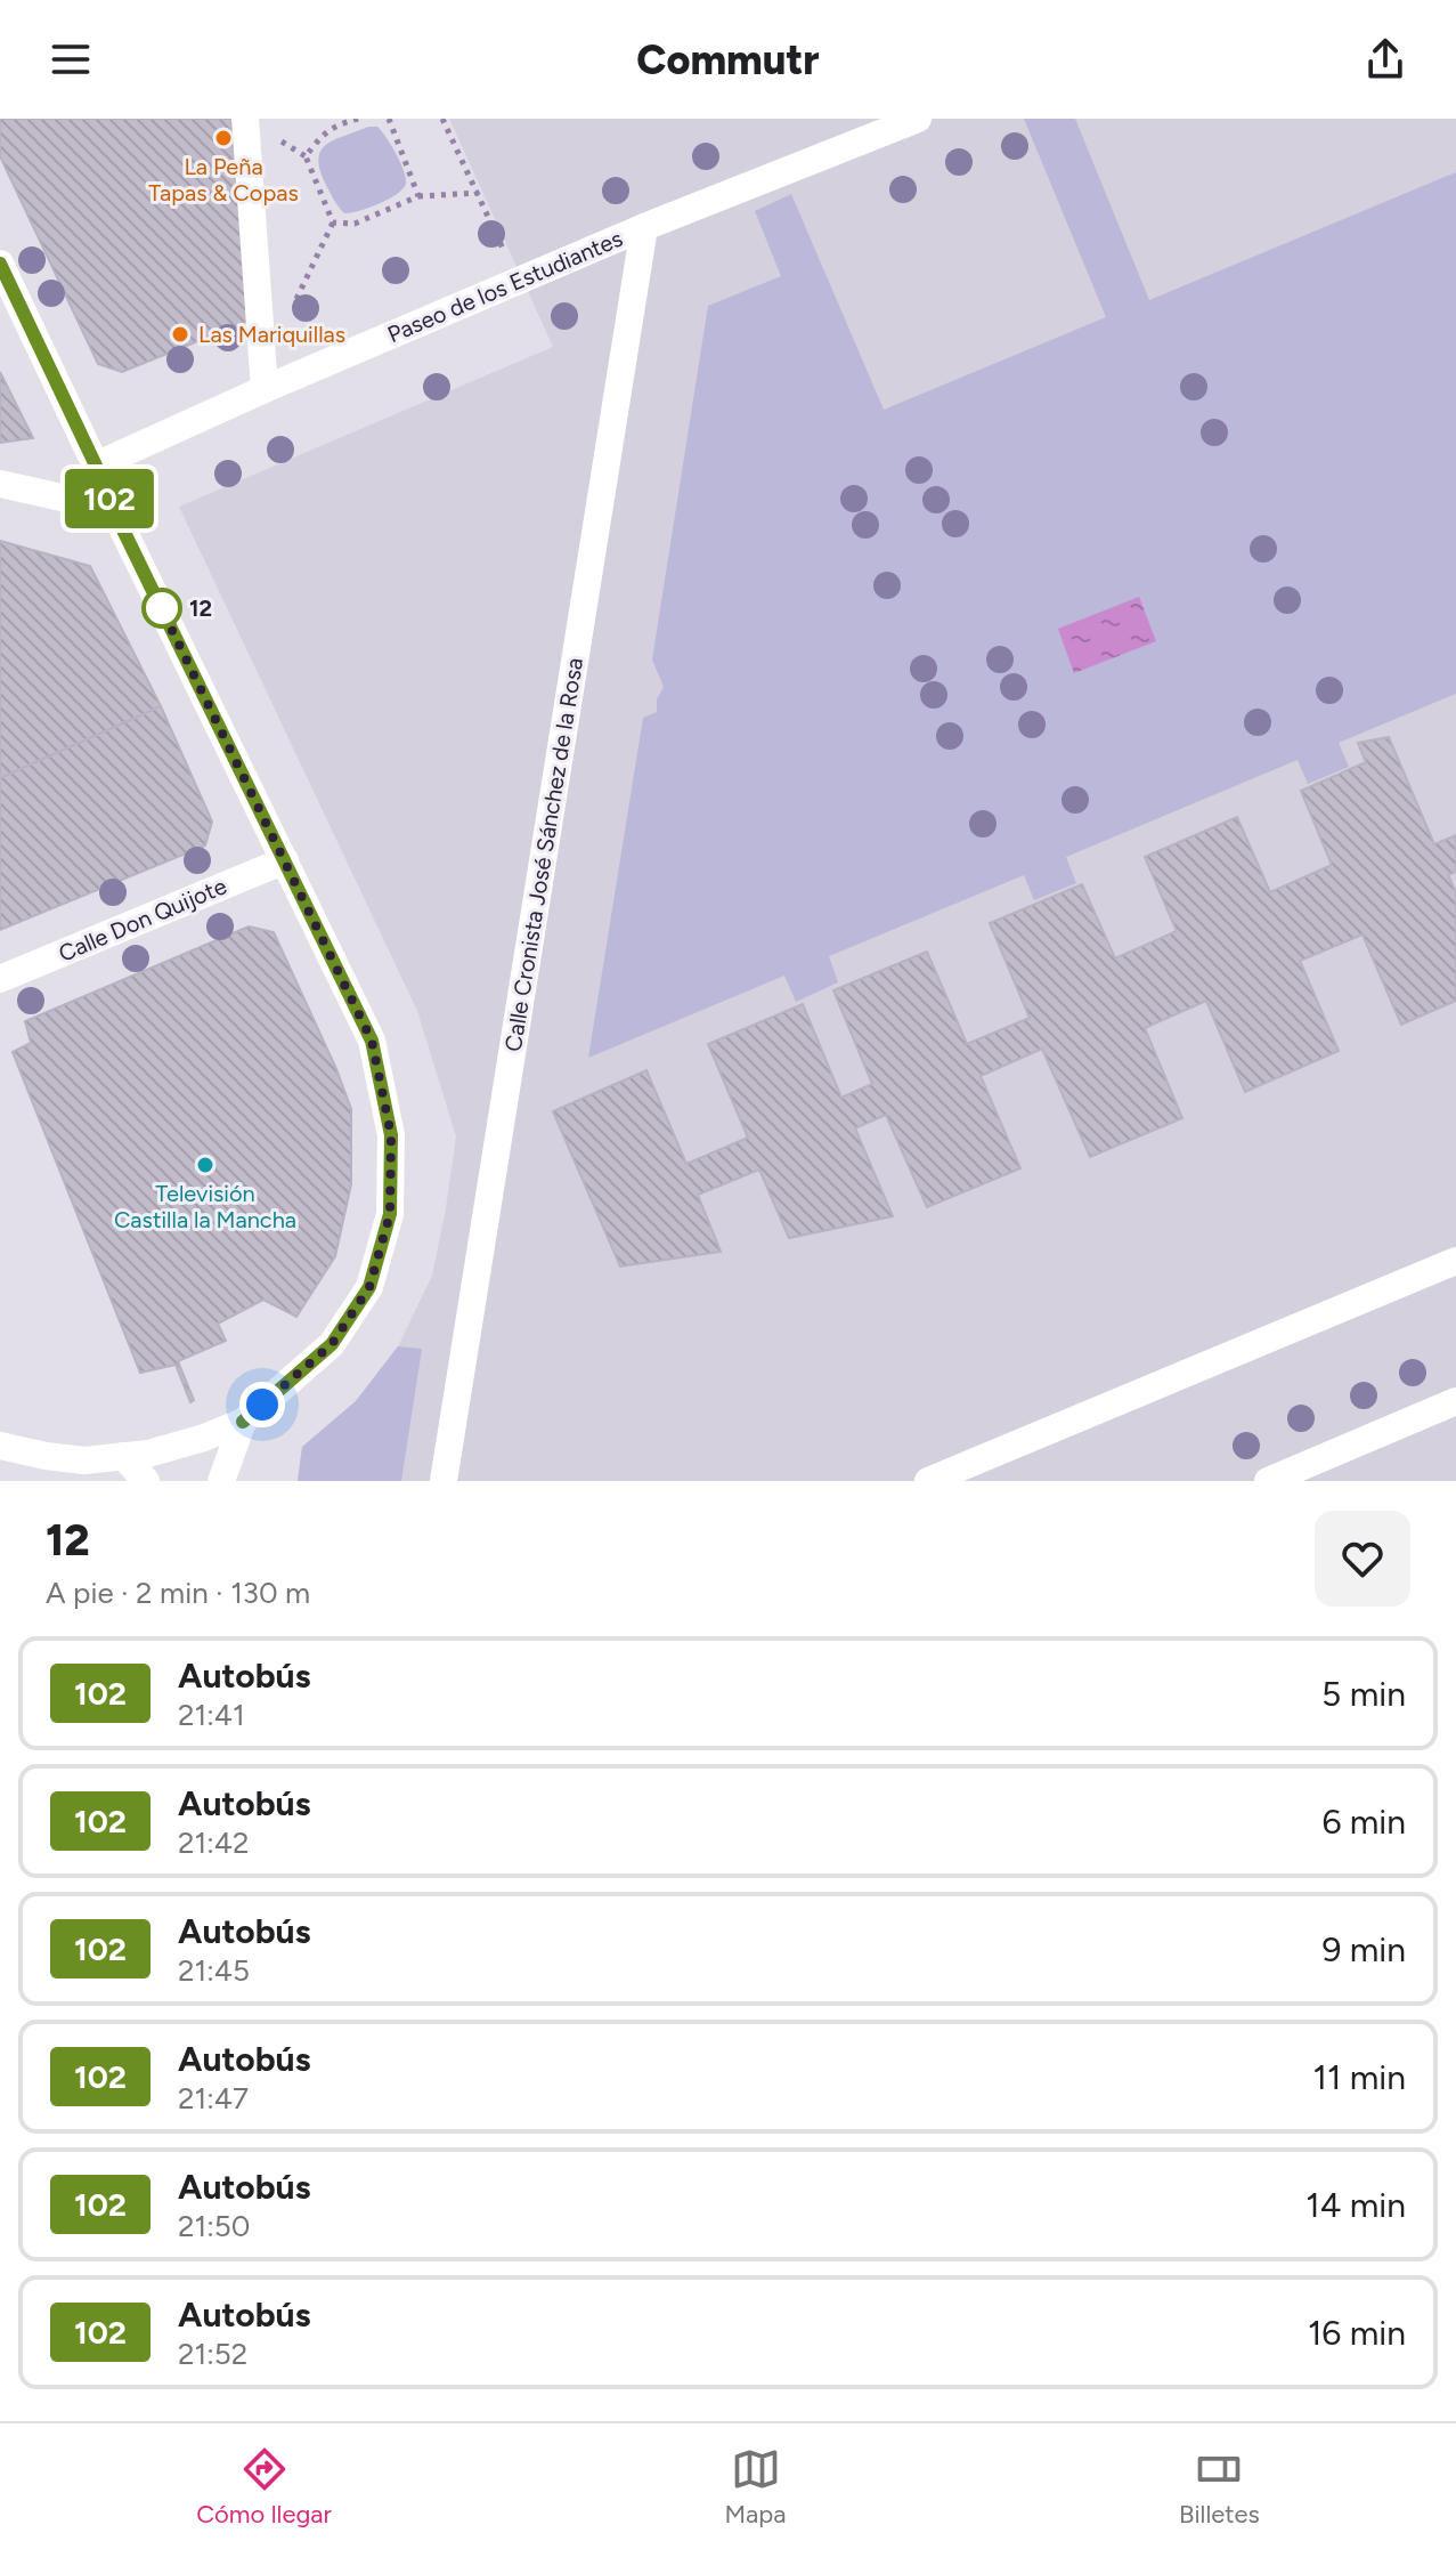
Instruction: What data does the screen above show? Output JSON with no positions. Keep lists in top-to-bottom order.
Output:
{
  "streets": {
    "street": ["Paseo de los Estudiantes", "Calle Cronista José Sánchez de la Rosa", "Calle Don Quijote"]
  },
  "crossings": [
    ["Paseo de los Estudiantes", "Calle Cronista José Sánchez de la Rosa"]
  ],
  "places": [
    "La Peña Tapas & Copas",
    "Las Mariquillas",
    "12",
    "Televisión Castilla la Mancha"
  ],
  "lines": ["bus line 102"],
  "page": {
    "header": "Commutr",
    "on_map": "102",
    "heading": ["12", "A pie · 2 min · 130 m"],
    "list": [
      {
        "mark": "102",
        "name": "Autobús",
        "note": "21:41",
        "value": "5 min"
      },
      {
        "mark": "102",
        "name": "Autobús",
        "note": "21:42",
        "value": "6 min"
      },
      {
        "mark": "102",
        "name": "Autobús",
        "note": "21:45",
        "value": "9 min"
      },
      {
        "mark": "102",
        "name": "Autobús",
        "note": "21:47",
        "value": "11 min"
      },
      {
        "mark": "102",
        "name": "Autobús",
        "note": "21:50",
        "value": "14 min"
      },
      {
        "mark": "102",
        "name": "Autobús",
        "note": "21:52",
        "value": "16 min"
      }
    ],
    "tabs": ["Cómo llegar", "Mapa", "Billetes"]
  }
}
